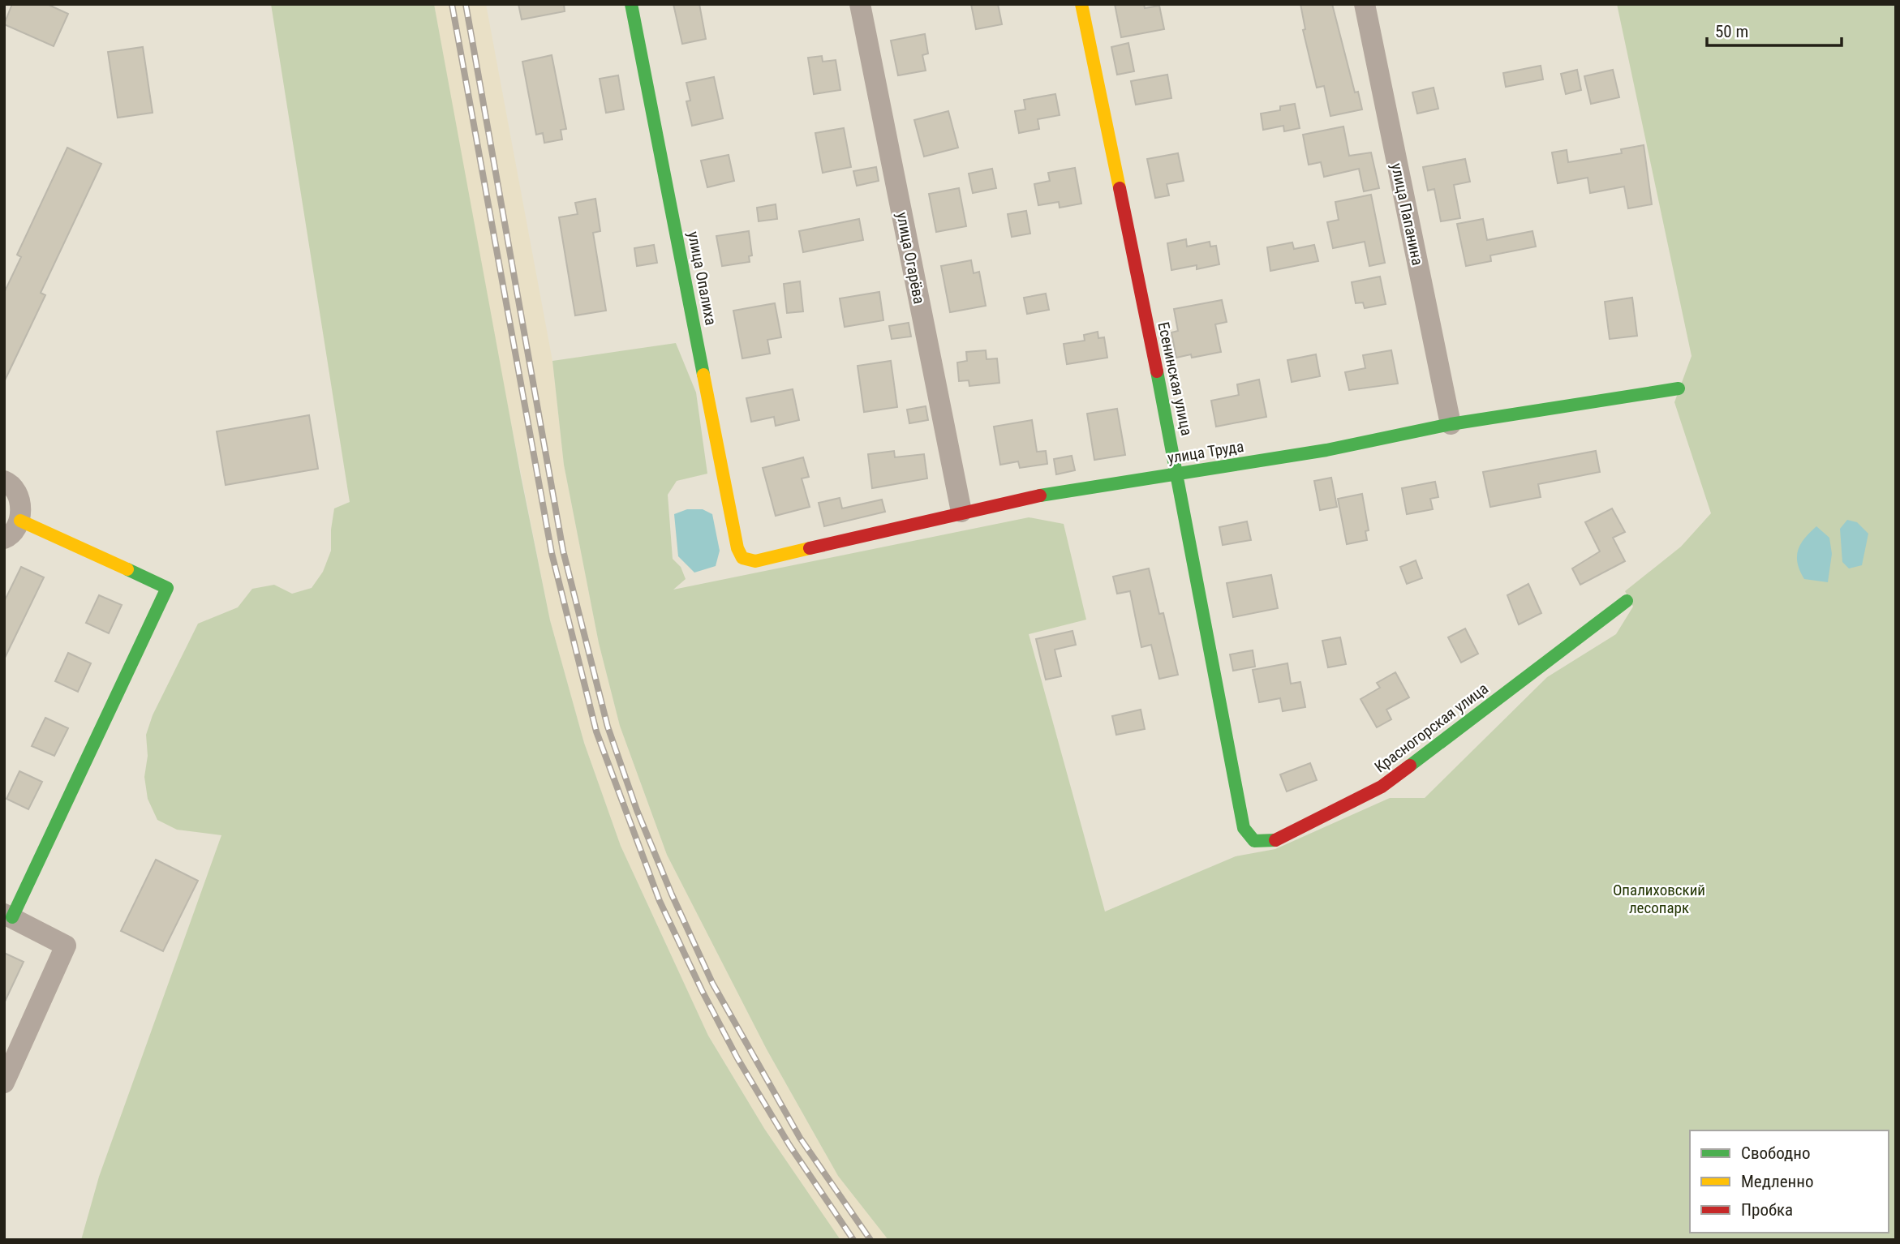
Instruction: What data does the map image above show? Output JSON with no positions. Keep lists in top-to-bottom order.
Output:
{
  "streets": {
    "street": [
      "улица Папанина",
      "улица Огарёва",
      "улица Опалиха",
      "Есенинская улица",
      "улица Труда",
      "Красногорская улица"
    ]
  },
  "crossings": [
    ["улица Папанина", "улица Труда"],
    ["улица Огарёва", "улица Труда"],
    ["улица Опалиха", "улица Труда"],
    ["Есенинская улица", "улица Труда"],
    ["Есенинская улица", "Красногорская улица"]
  ],
  "parks": ["Опалиховский лесопарк"],
  "legend": ["Свободно", "Медленно", "Пробка"],
  "scale_bar": "50 m"
}
